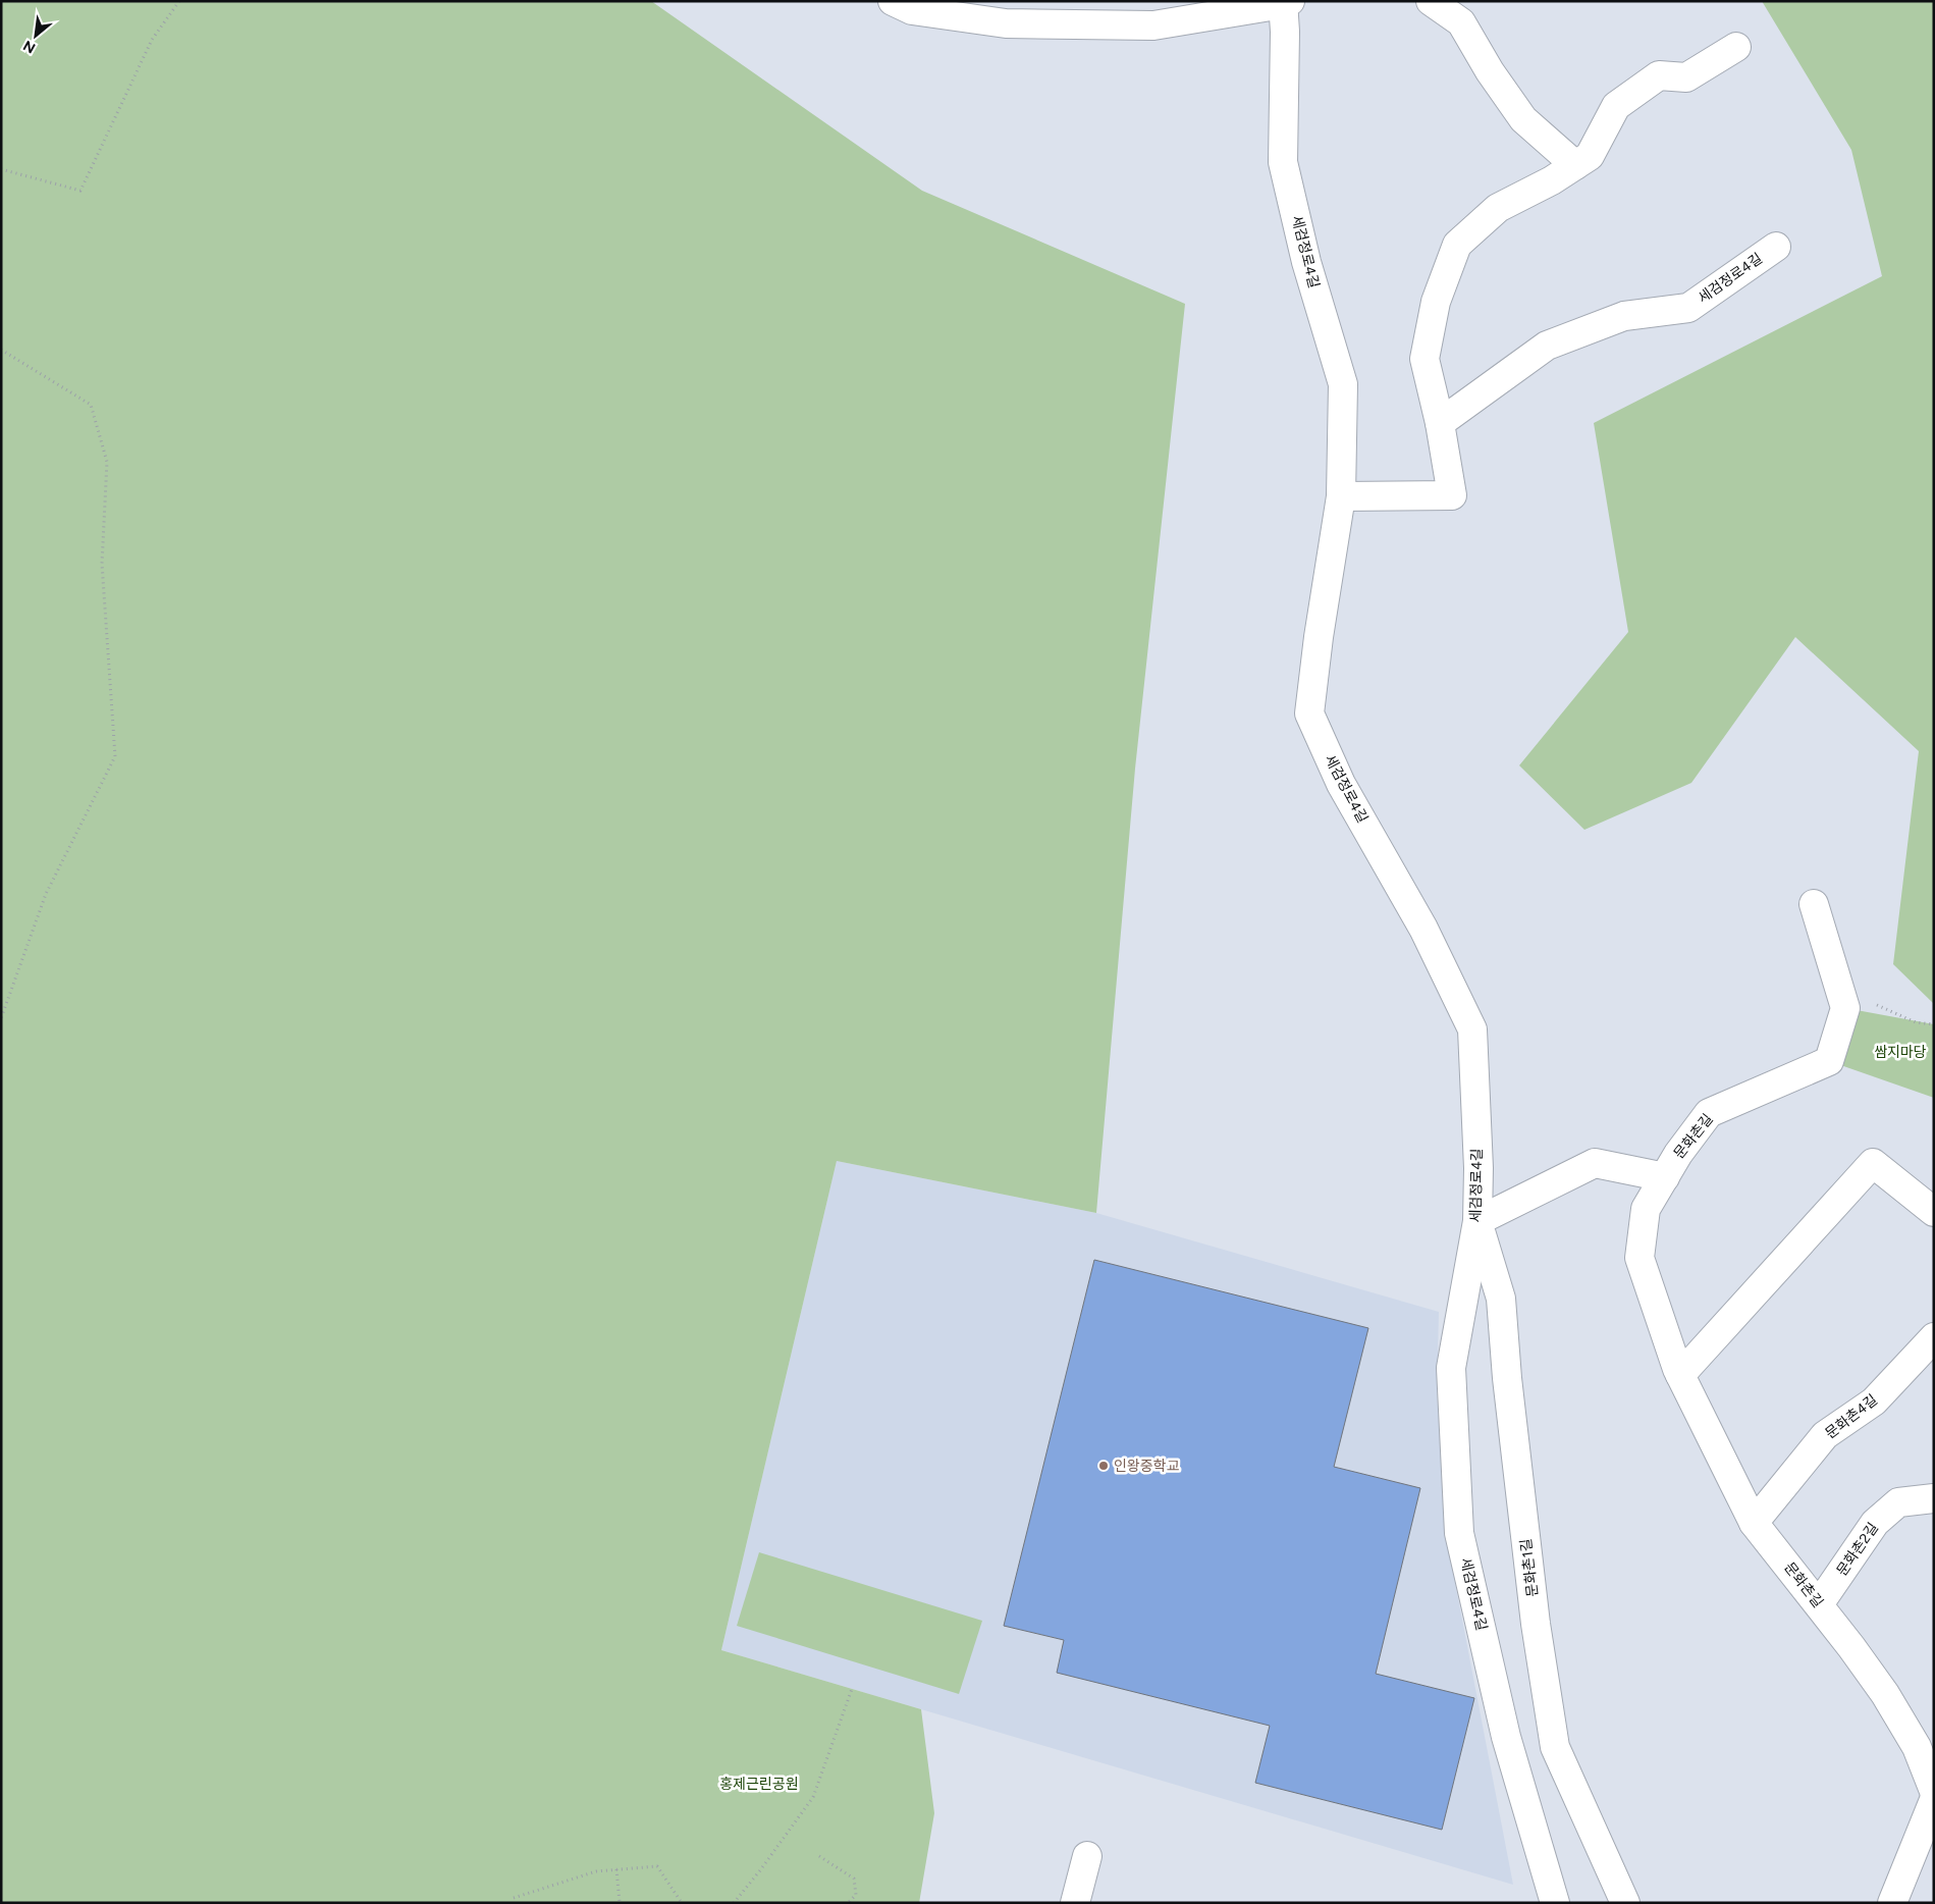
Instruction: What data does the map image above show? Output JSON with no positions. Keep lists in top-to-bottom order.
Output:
{
  "streets": {
    "street": [
      "세검정로4길",
      "문화촌길",
      "문화촌4길",
      "문화촌2길",
      "문화촌1길"
    ]
  },
  "crossings": [
    ["세검정로4길", "문화촌1길"],
    ["문화촌길", "문화촌4길"],
    ["문화촌길", "문화촌2길"]
  ],
  "parks": ["쌈지마당", "홍제근린공원"],
  "places": ["인왕중학교"],
  "north": "bottom left"
}
